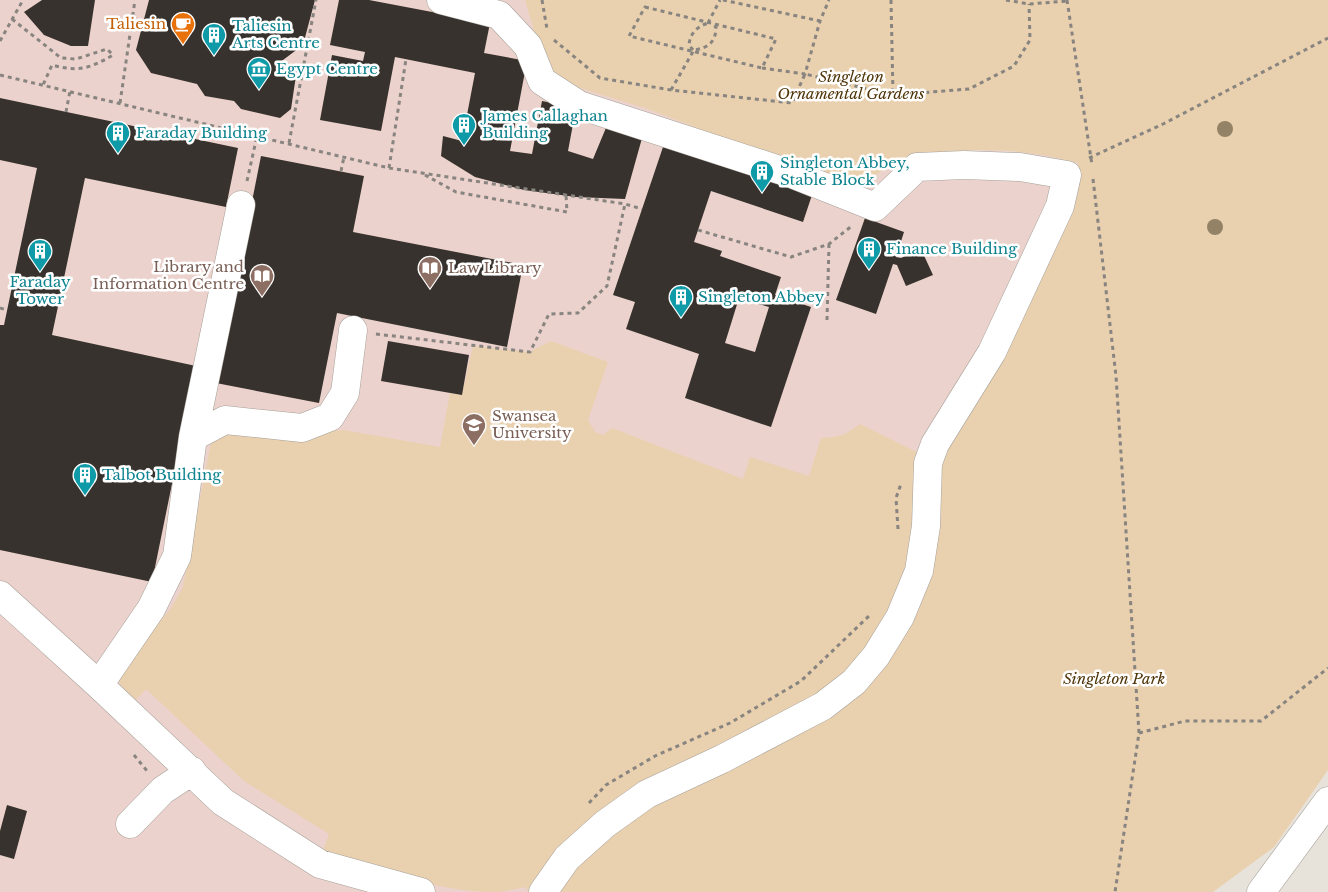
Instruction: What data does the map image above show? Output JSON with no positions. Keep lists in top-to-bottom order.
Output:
{
  "parks": ["Singleton Ornamental Gardens", "Singleton Park"],
  "places": {
    "cafe": ["Taliesin"],
    "building": [
      "Taliesin Arts Centre",
      "James Callaghan Building",
      "Faraday Building",
      "Singleton Abbey, Stable Block",
      "Finance Building",
      "Faraday Tower",
      "Singleton Abbey",
      "Talbot Building"
    ],
    "museum": ["Egypt Centre"],
    "library": ["Law Library", "Library and Information Centre"],
    "school or university": ["Swansea University"]
  }
}
